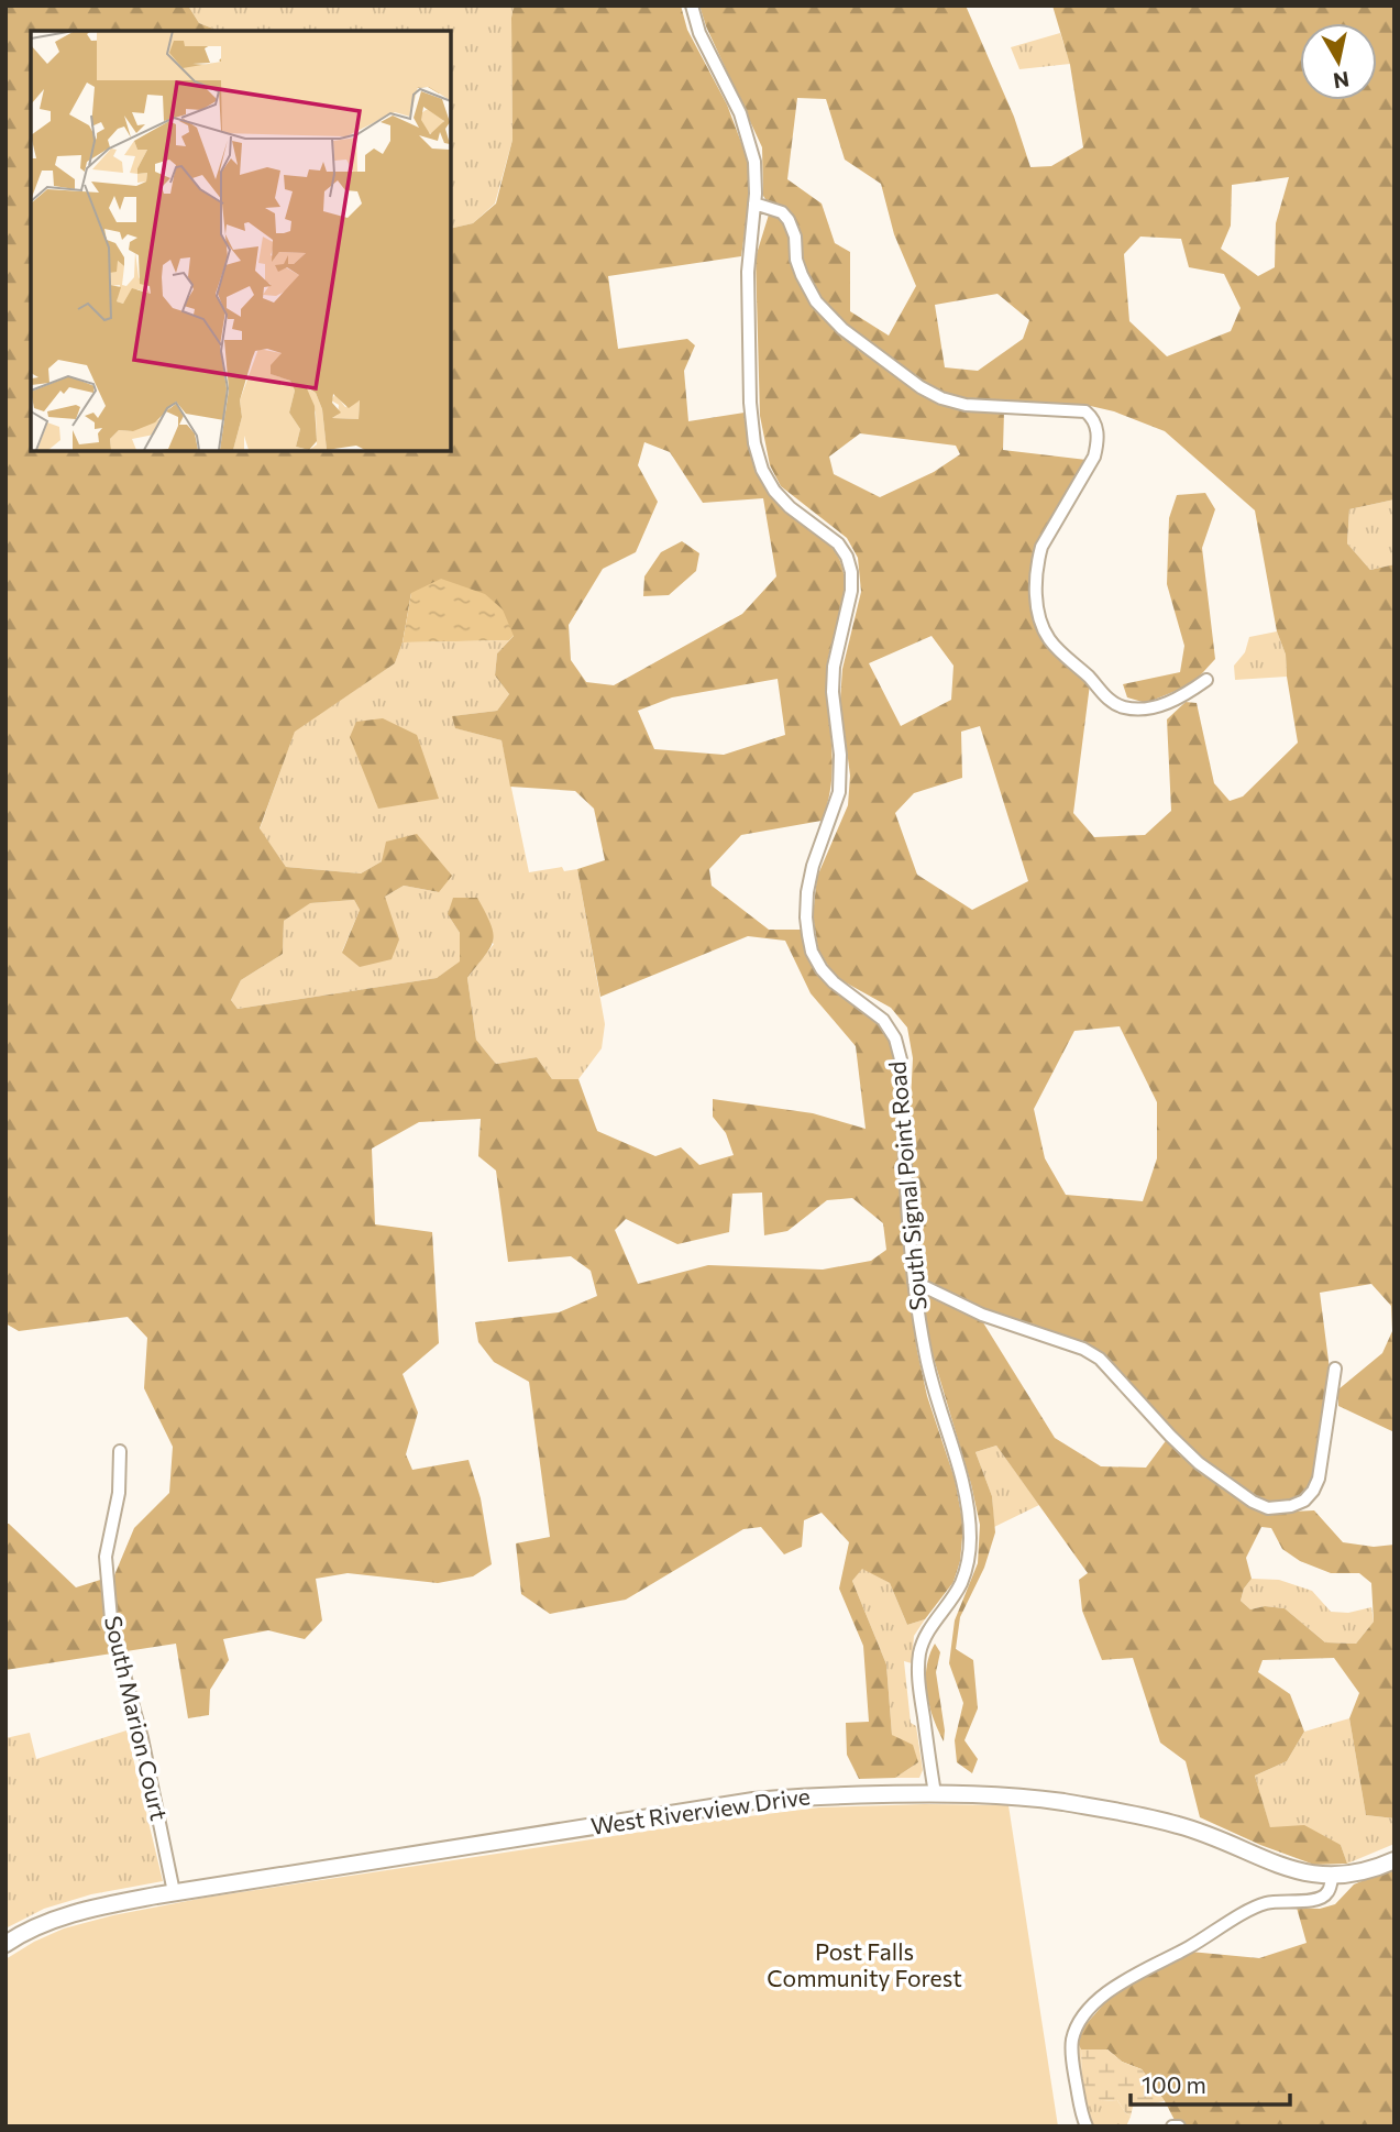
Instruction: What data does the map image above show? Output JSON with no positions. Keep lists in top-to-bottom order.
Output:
{
  "streets": {
    "street": ["South Signal Point Road", "South Marion Court", "West Riverview Drive"]
  },
  "crossings": [
    ["South Signal Point Road", "West Riverview Drive"],
    ["South Marion Court", "West Riverview Drive"]
  ],
  "parks": ["Post Falls Community Forest"],
  "scale_bar": "100 m",
  "north": "bottom"
}
